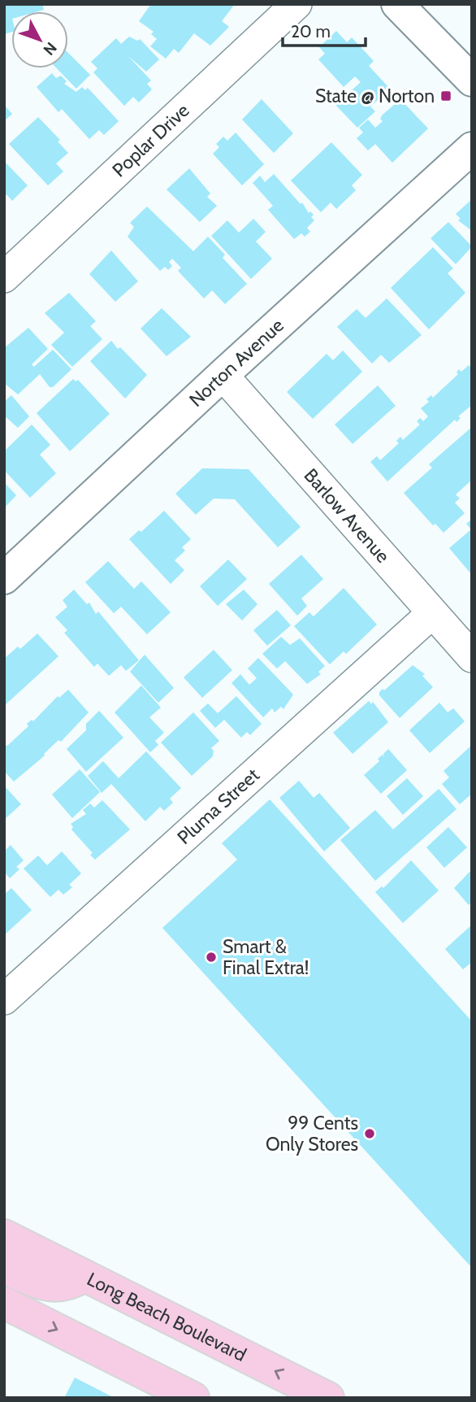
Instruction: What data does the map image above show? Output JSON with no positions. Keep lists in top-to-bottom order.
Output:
{
  "streets": {
    "main road": ["Long Beach Boulevard"],
    "street": [
      "Poplar Drive",
      "Norton Avenue",
      "Barlow Avenue",
      "Pluma Street"
    ]
  },
  "crossings": [
    ["Norton Avenue", "Barlow Avenue"],
    ["Barlow Avenue", "Pluma Street"]
  ],
  "places": {
    "transit": ["State @ Norton"],
    "other": ["Smart & Final Extra!", "99 Cents Only Stores"]
  },
  "scale_bar": "20 m",
  "north": "bottom right"
}
